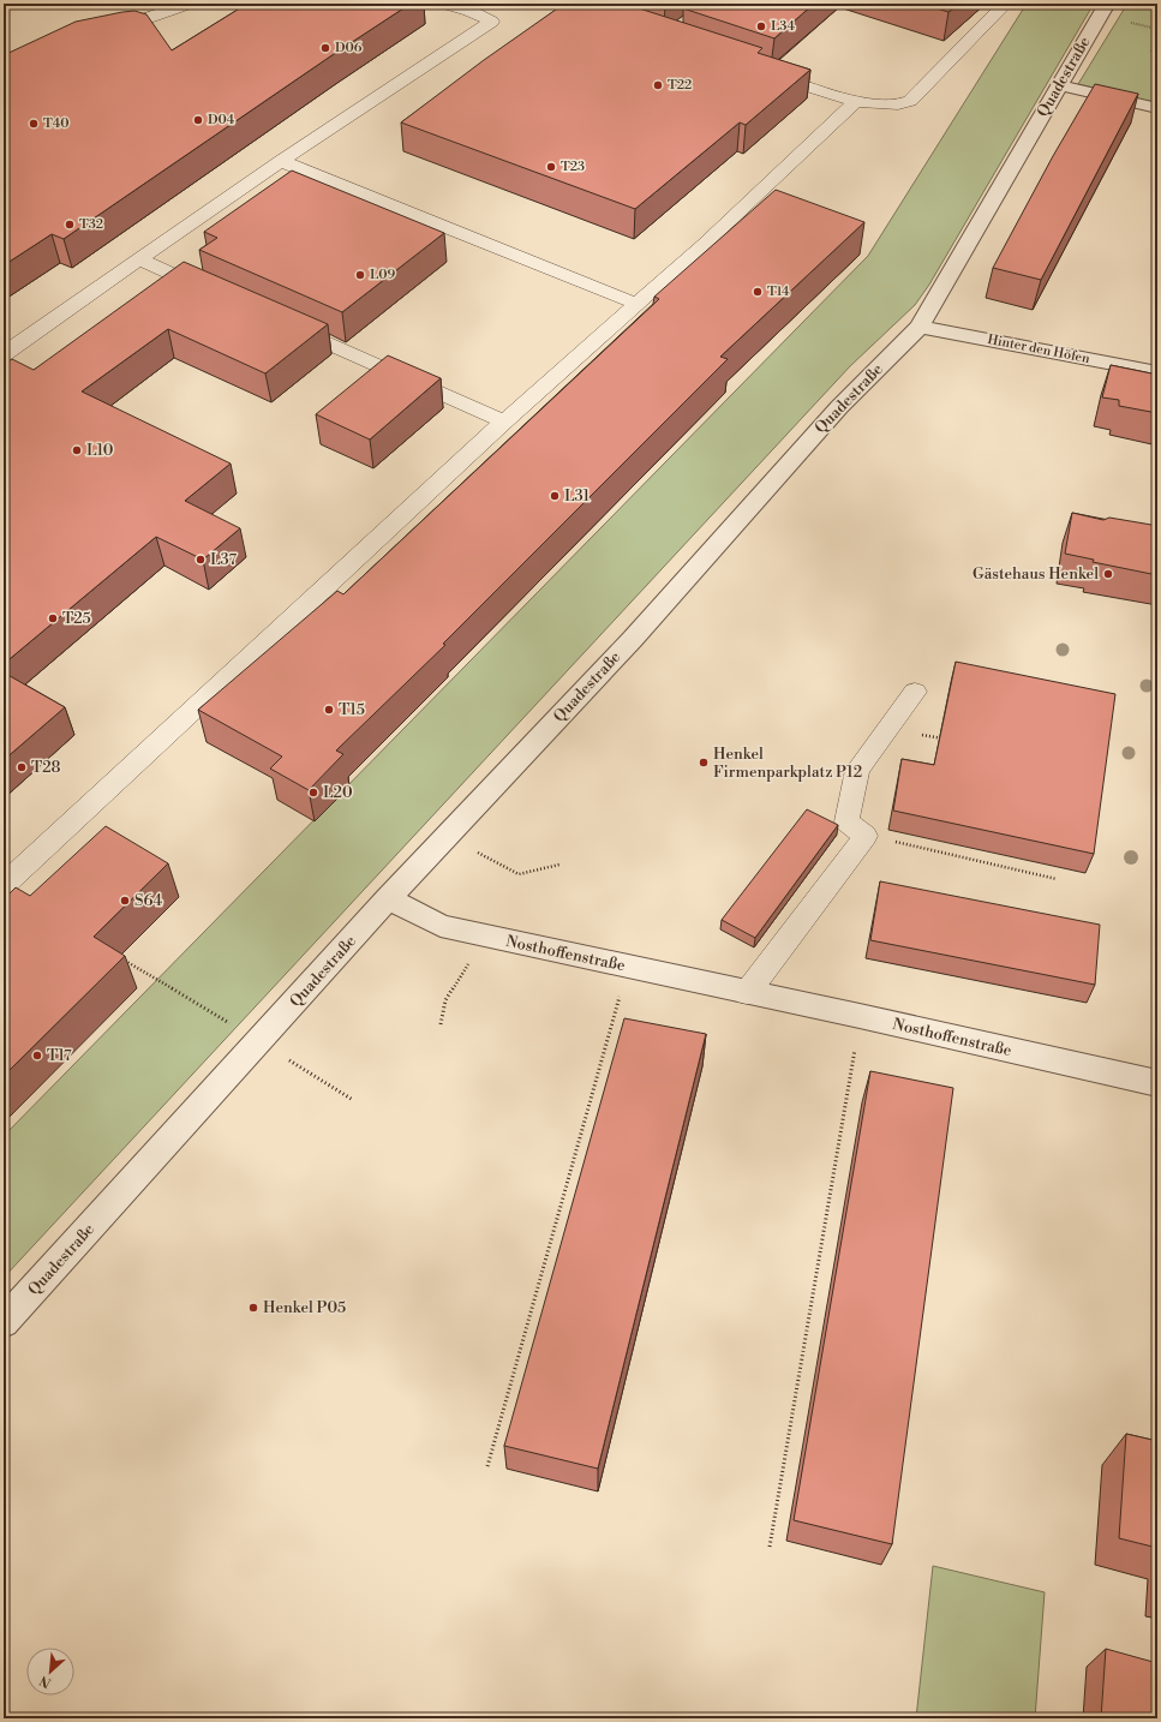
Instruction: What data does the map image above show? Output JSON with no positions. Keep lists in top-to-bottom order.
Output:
{
  "streets": {
    "street": ["Quadestraße", "Hinter den Höfen", "Nosthoffenstraße"]
  },
  "crossings": [
    ["Quadestraße", "Hinter den Höfen"],
    ["Quadestraße", "Nosthoffenstraße"]
  ],
  "places": [
    "L34",
    "D06",
    "T22",
    "D04",
    "T40",
    "T23",
    "T32",
    "L09",
    "T14",
    "L10",
    "L31",
    "L37",
    "Gästehaus Henkel",
    "T25",
    "T15",
    "Henkel Firmenparkplatz P12",
    "T28",
    "L20",
    "S64",
    "T17",
    "Henkel P05"
  ],
  "north": "bottom left"
}
